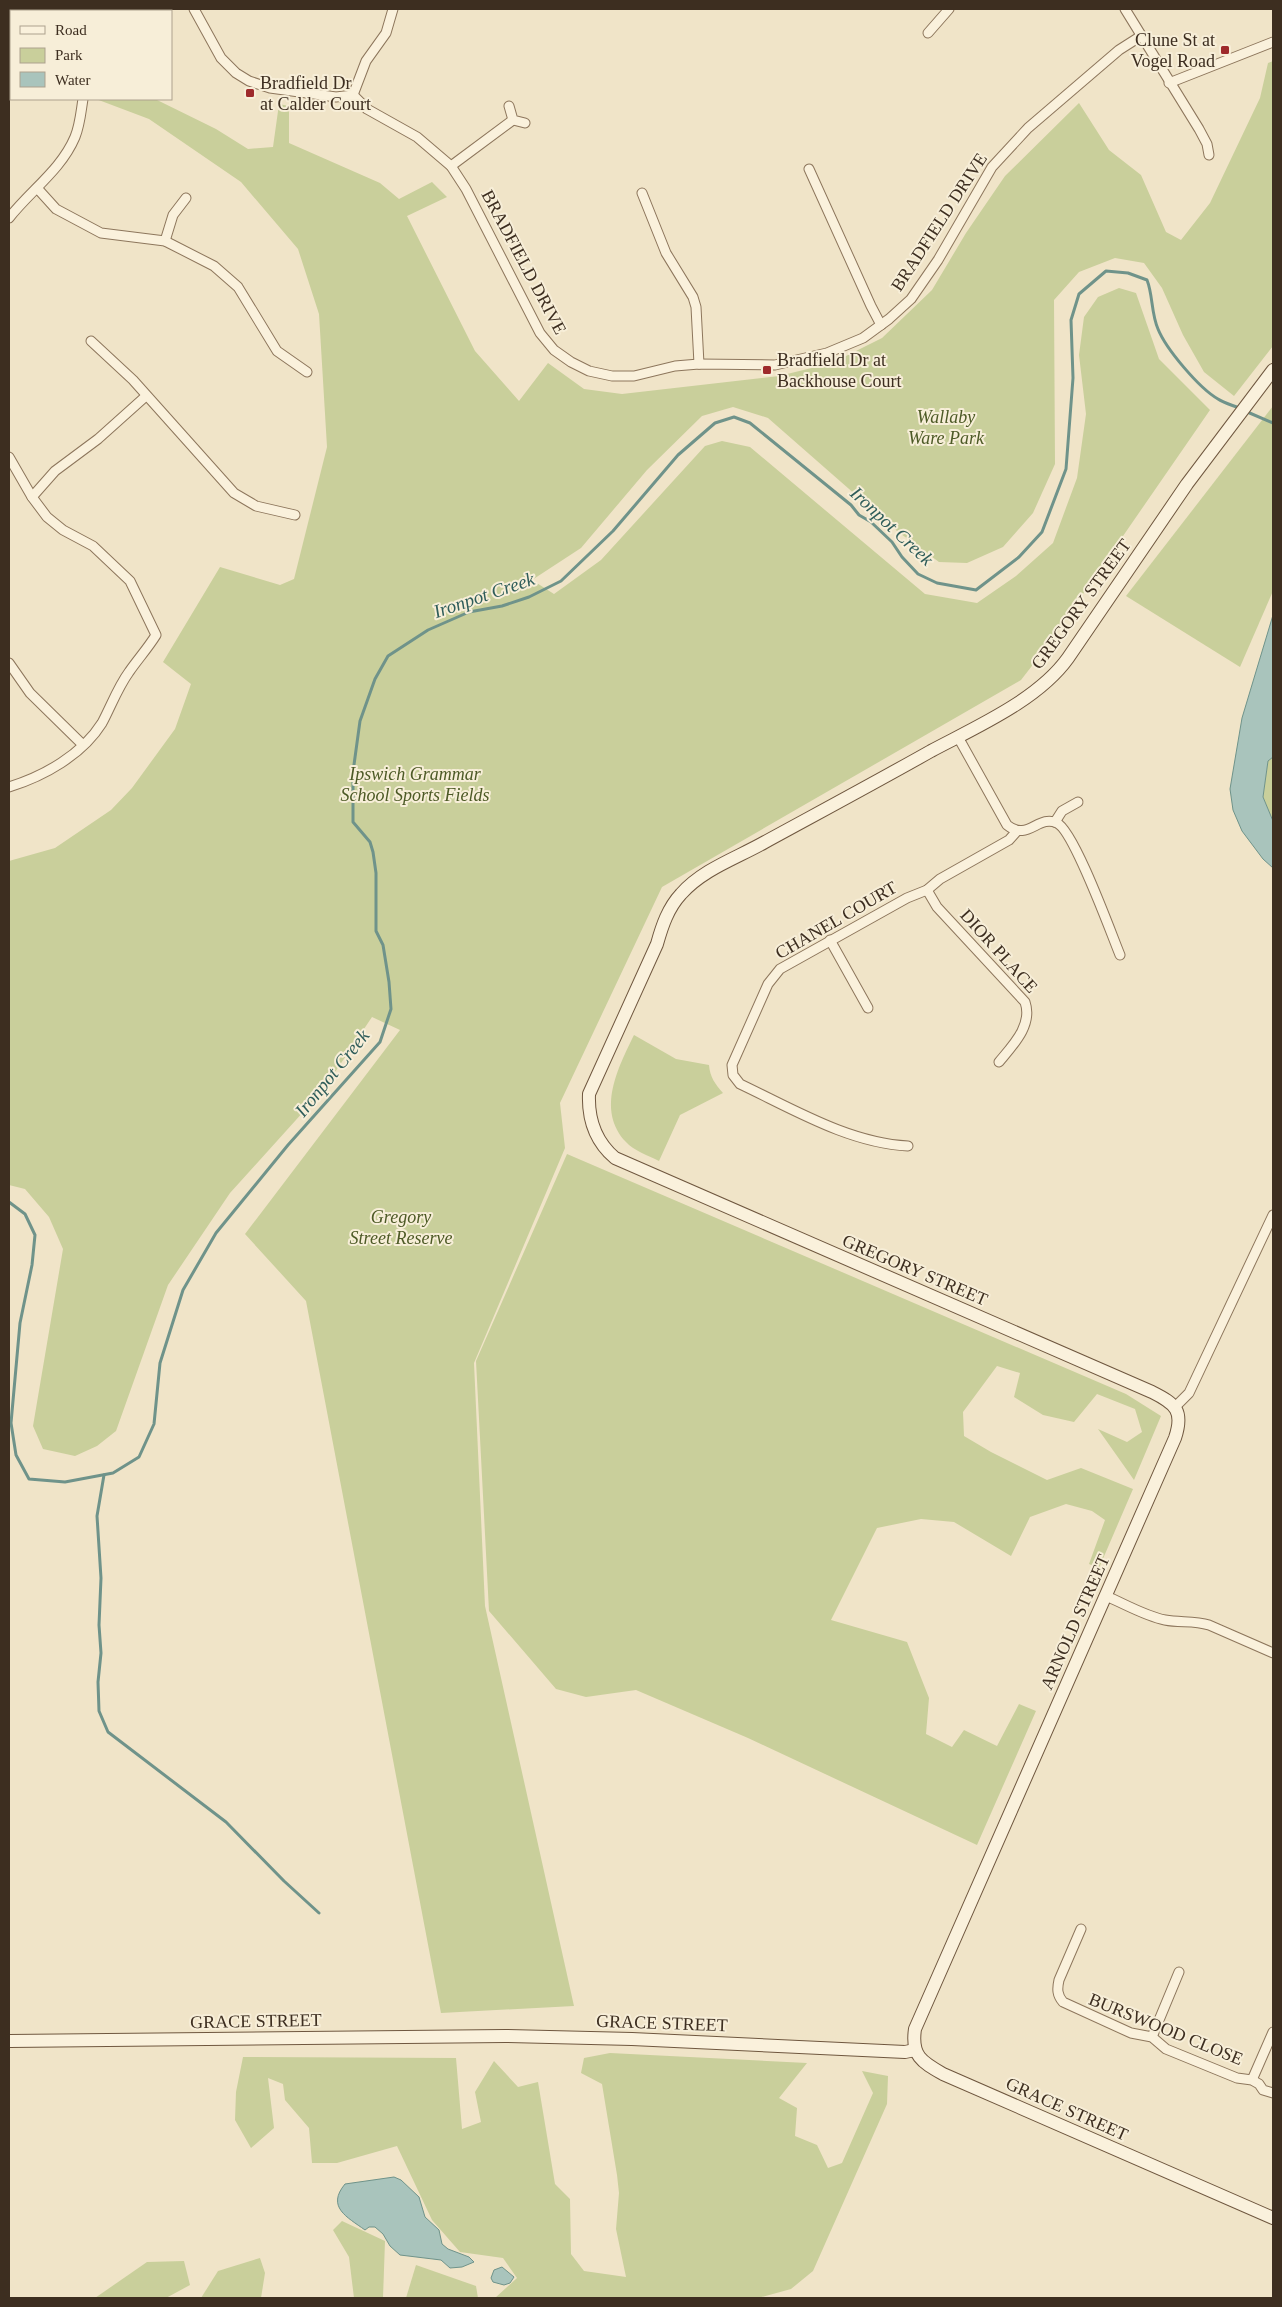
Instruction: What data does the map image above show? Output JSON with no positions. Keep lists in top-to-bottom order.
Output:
{
  "streets": {
    "main road": ["GREGORY STREET", "ARNOLD STREET", "GRACE STREET"],
    "street": [
      "BRADFIELD DRIVE",
      "CHANEL COURT",
      "DIOR PLACE",
      "BURSWOOD CLOSE"
    ]
  },
  "crossings": [
    ["GREGORY STREET", "ARNOLD STREET"],
    ["CHANEL COURT", "DIOR PLACE"],
    ["ARNOLD STREET", "GRACE STREET"]
  ],
  "water": ["Ironpot Creek"],
  "parks": ["Wallaby Ware Park", "Ipswich Grammar School Sports Fields", "Gregory Street Reserve"],
  "places": {
    "transit": ["Clune St at Vogel Road", "Bradfield Dr at Calder Court", "Bradfield Dr at Backhouse Court"]
  },
  "legend": ["Road", "Park", "Water"]
}
